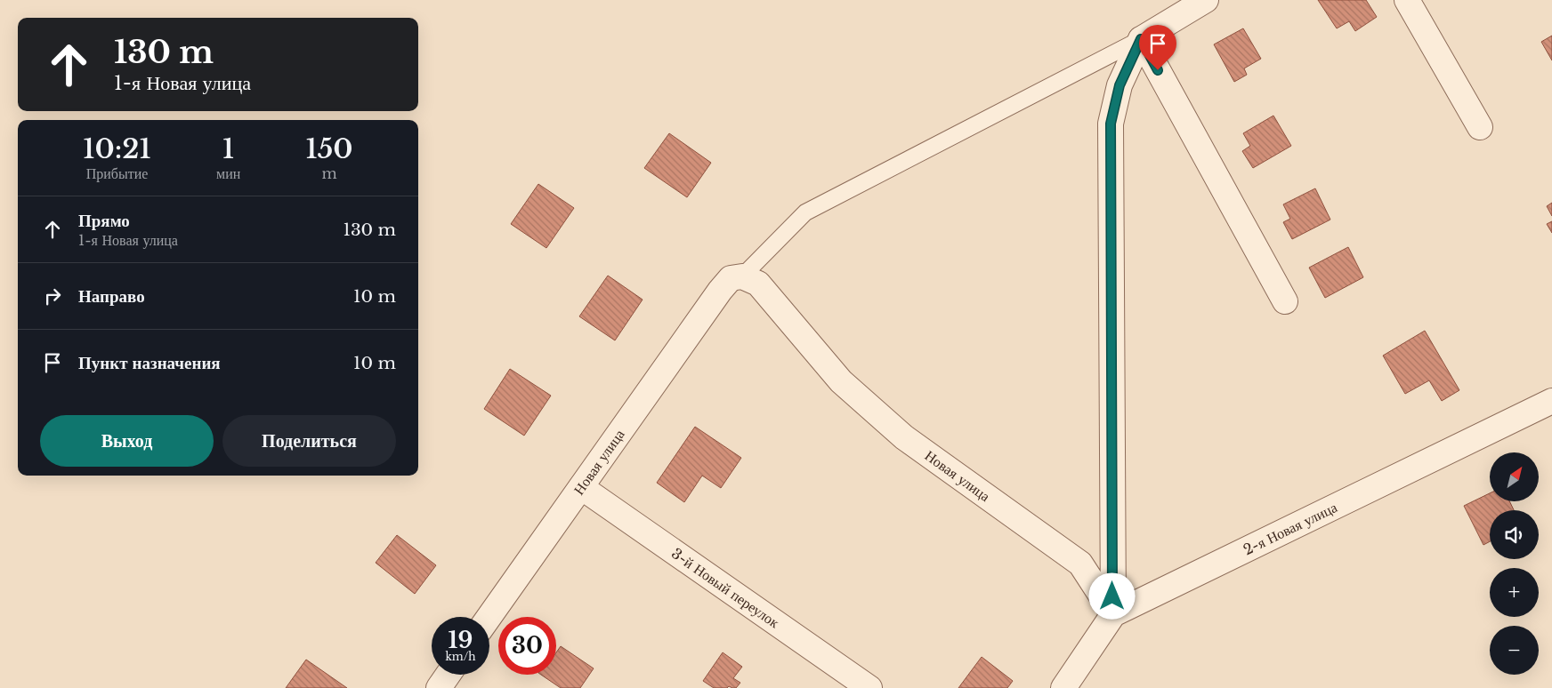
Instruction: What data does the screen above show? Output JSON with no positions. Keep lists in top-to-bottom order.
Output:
{
  "streets": {
    "street": ["Новая улица", "2-я Новая улица", "3-й Новый переулок"]
  },
  "crossings": [
    ["Новая улица", "2-я Новая улица"],
    ["Новая улица", "3-й Новый переулок"]
  ],
  "north": "top right",
  "page": {
    "turn": ["130 m", "1-я Новая улица"],
    "eta": [
      "10:21",
      "Прибытие",
      "1",
      "мин",
      "150",
      "m"
    ],
    "list": [
      {
        "name": "Прямо",
        "note": "1-я Новая улица",
        "value": "130 m"
      },
      {
        "name": "Направо",
        "value": "10 m"
      },
      {
        "name": "Пункт назначения",
        "value": "10 m"
      }
    ],
    "buttons": ["Выход", "Поделиться"],
    "map_buttons": ["+", "−"],
    "speed": "19 km/h",
    "limit": "30"
  }
}
